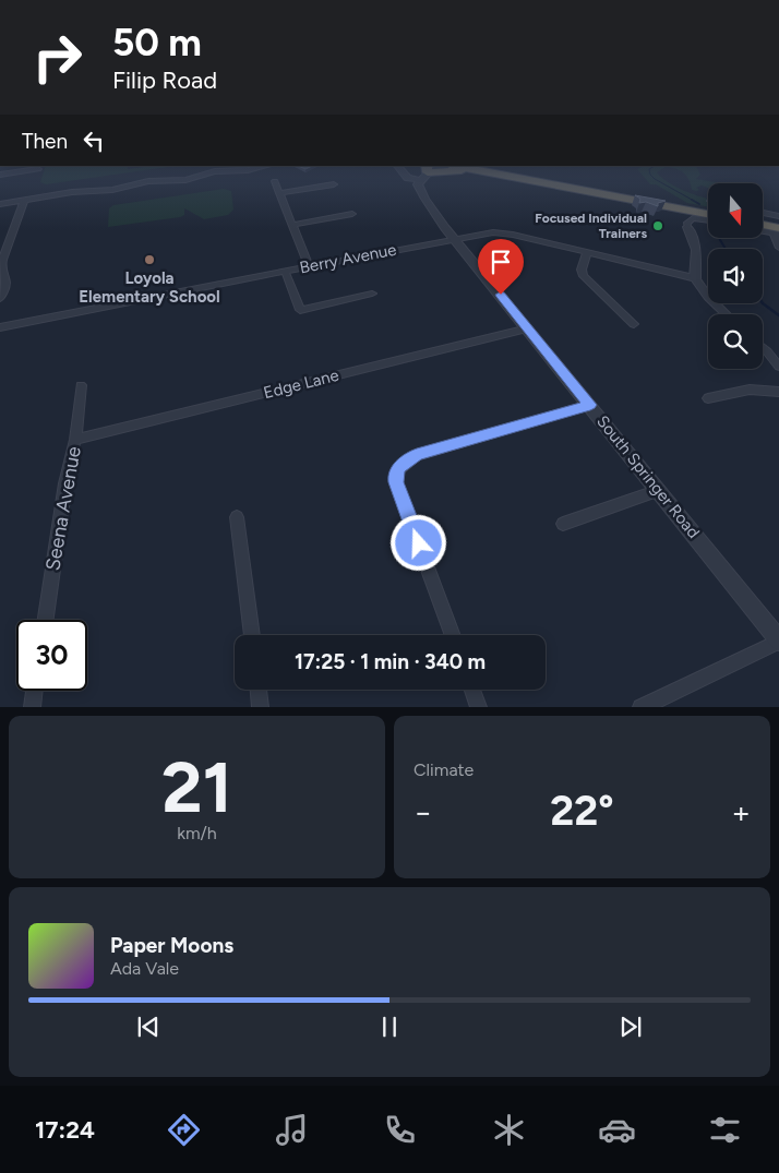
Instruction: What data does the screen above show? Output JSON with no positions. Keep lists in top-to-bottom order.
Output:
{
  "streets": {
    "street": [
      "Berry Avenue",
      "Edge Lane",
      "South Springer Road",
      "Seena Avenue"
    ]
  },
  "crossings": [
    ["Berry Avenue", "South Springer Road"],
    ["Edge Lane", "South Springer Road"],
    ["Edge Lane", "Seena Avenue"]
  ],
  "places": ["Focused Individual Trainers", "Loyola Elementary School"],
  "north": "bottom",
  "page": {
    "turn": ["50 m", "Filip Road"],
    "then": "Then",
    "limit": "30",
    "trip": "17:25 · 1 min · 340 m",
    "tile": [
      ["21", "km/h"],
      "Climate"
    ],
    "heat": ["−", "22°", "+"],
    "song": ["Paper Moons", "Ada Vale"],
    "tabs": "17:24"
  }
}
